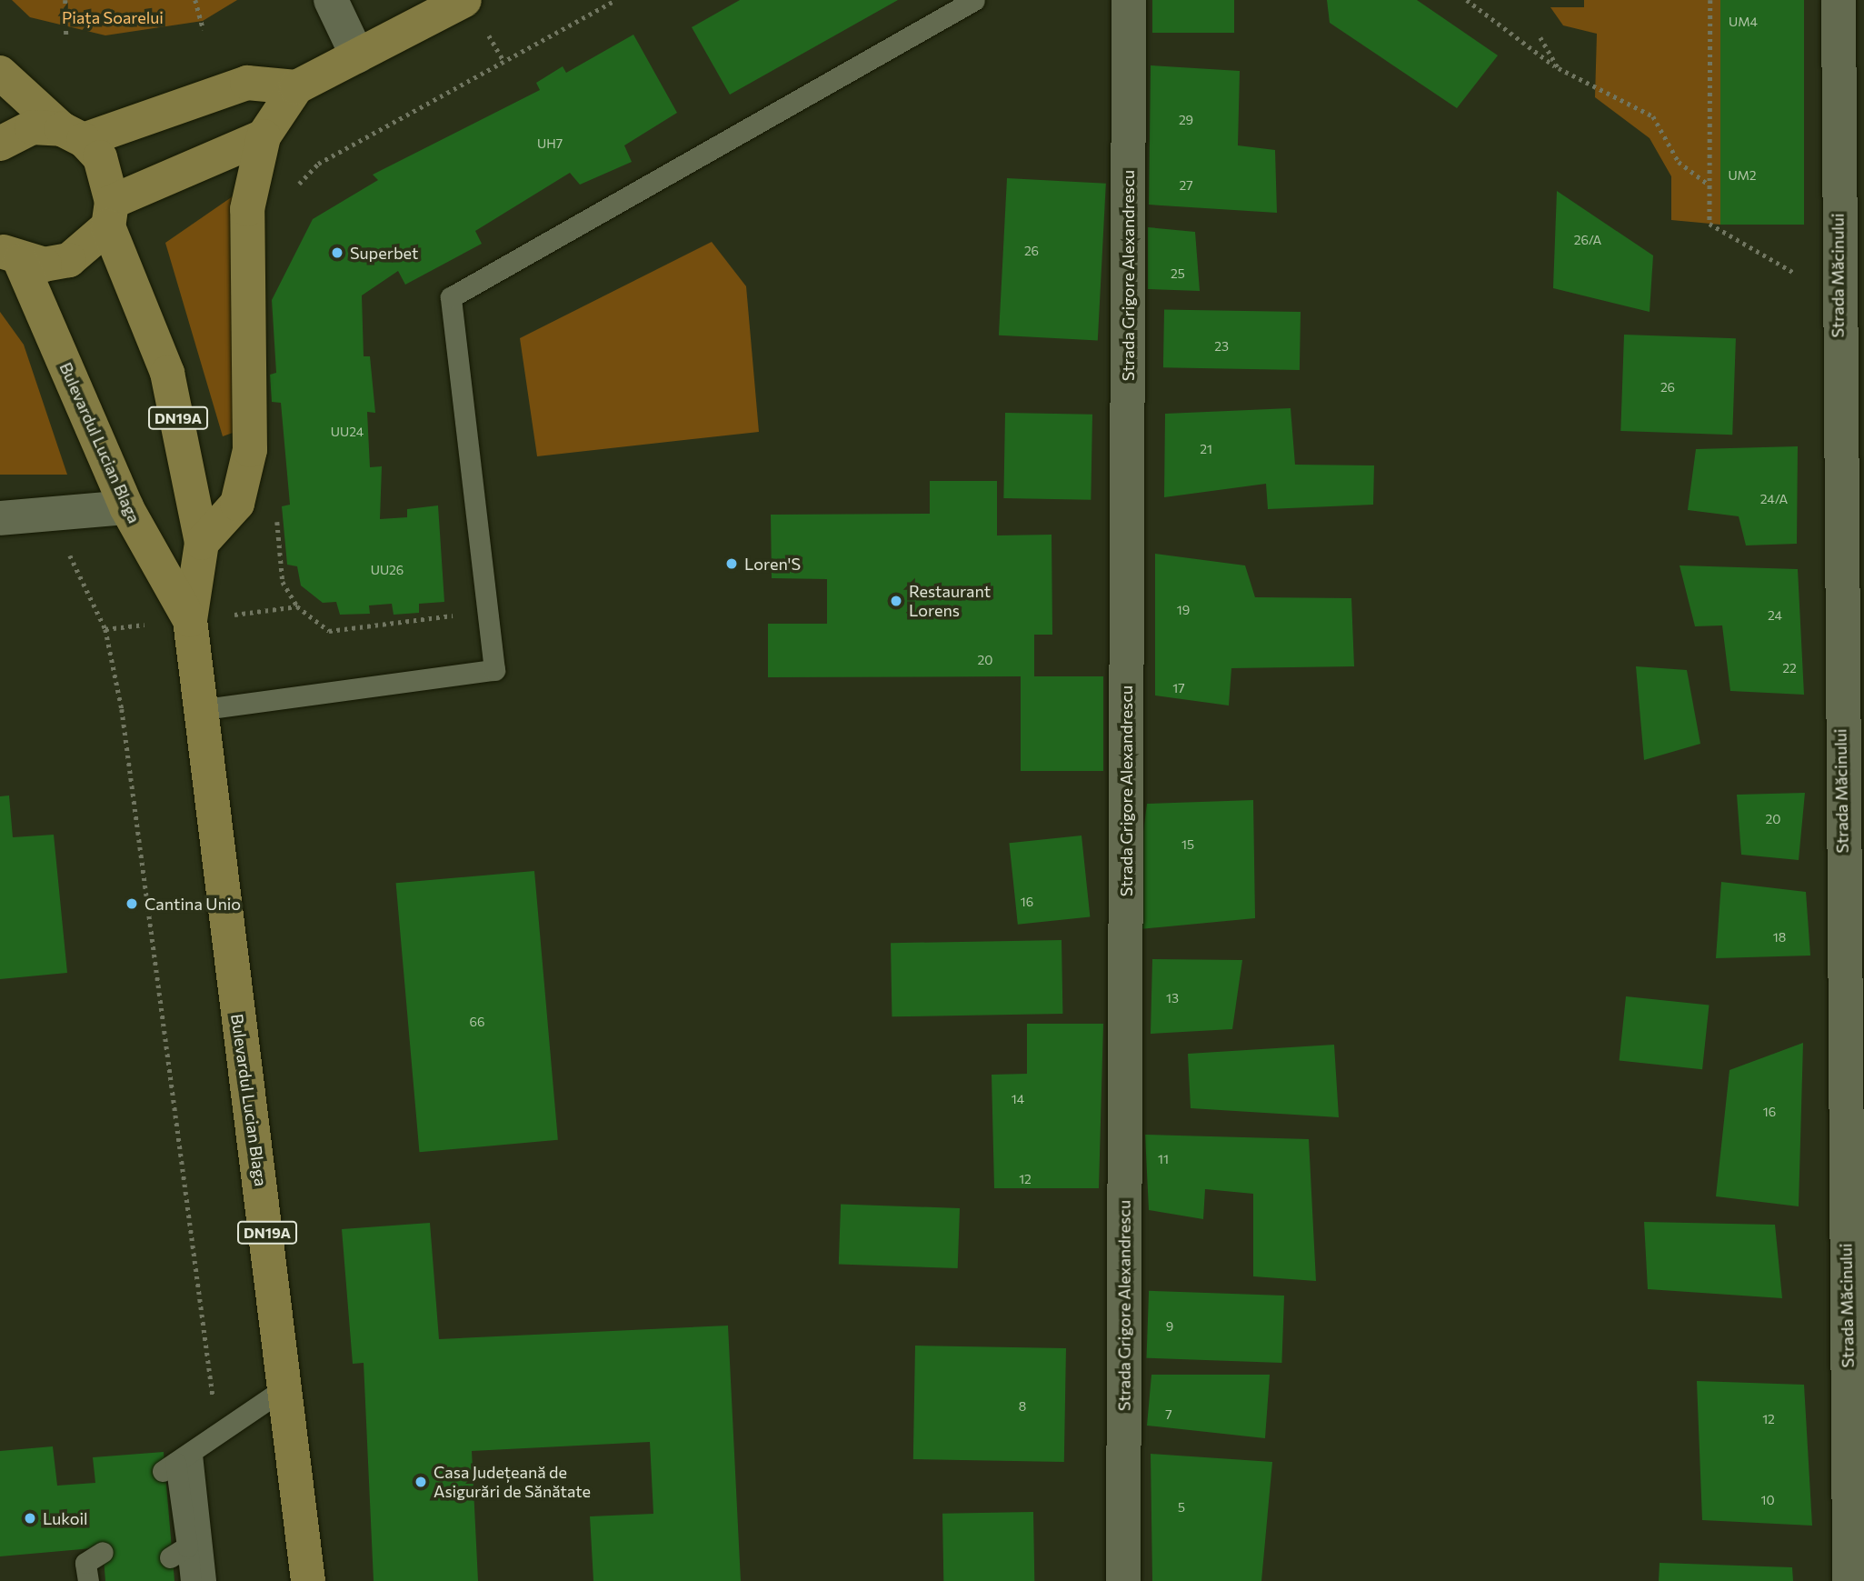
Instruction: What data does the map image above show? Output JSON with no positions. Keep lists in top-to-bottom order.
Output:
{
  "streets": {
    "main road": ["DN19A", "Bulevardul Lucian Blaga"],
    "street": ["Strada Grigore Alexandrescu", "Strada Măcinului"]
  },
  "parks": ["Piața Soarelui"],
  "places": [
    "Superbet",
    "Loren'S",
    "Restaurant Lorens",
    "Cantina Unio",
    "Casa Județeană de Asigurări de Sănătate",
    "Lukoil"
  ],
  "house_numbers": [
    "UM4",
    "29",
    "UH7",
    "UM2",
    "27",
    "26/A",
    "26",
    "25",
    "23",
    "26",
    "UU24",
    "21",
    "24/A",
    "UU26",
    "19",
    "24",
    "20",
    "22",
    "17",
    "20",
    "15",
    "16",
    "18",
    "13",
    "66",
    "14",
    "16",
    "11",
    "12",
    "9",
    "8",
    "7",
    "12",
    "10",
    "5"
  ]
}
